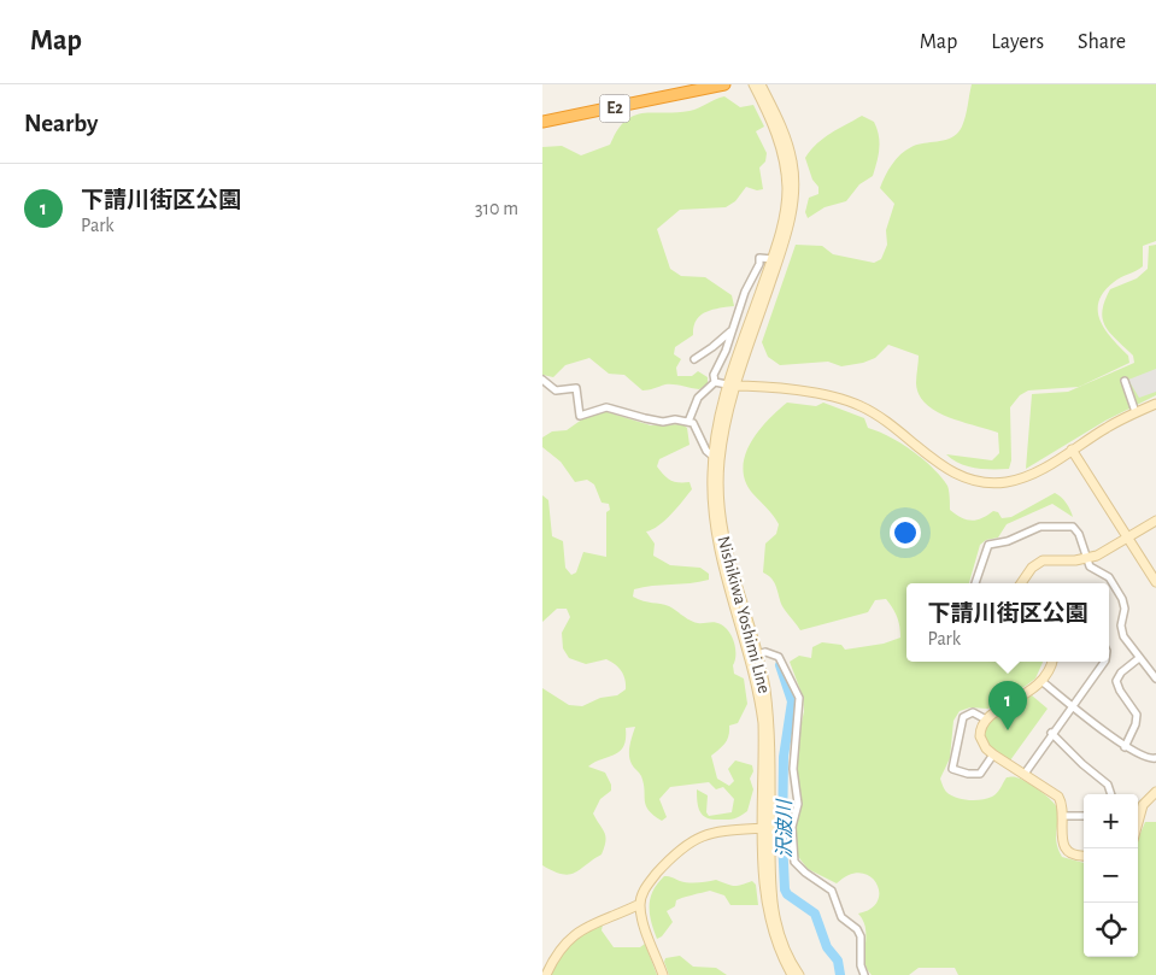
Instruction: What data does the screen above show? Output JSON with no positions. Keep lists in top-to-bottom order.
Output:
{
  "streets": {
    "highway": ["E2"],
    "main road": ["Nishikiwa Yoshimi Line"]
  },
  "water": ["沢波川"],
  "page": {
    "header": "Map",
    "nav": ["Map", "Layers", "Share"],
    "heading": "Nearby",
    "list": [
      {
        "mark": "1",
        "name": "下請川街区公園",
        "note": "Park",
        "value": "310 m"
      }
    ],
    "popup": ["下請川街区公園", "Park"],
    "pins": "1",
    "map_buttons": ["+", "−"]
  }
}
